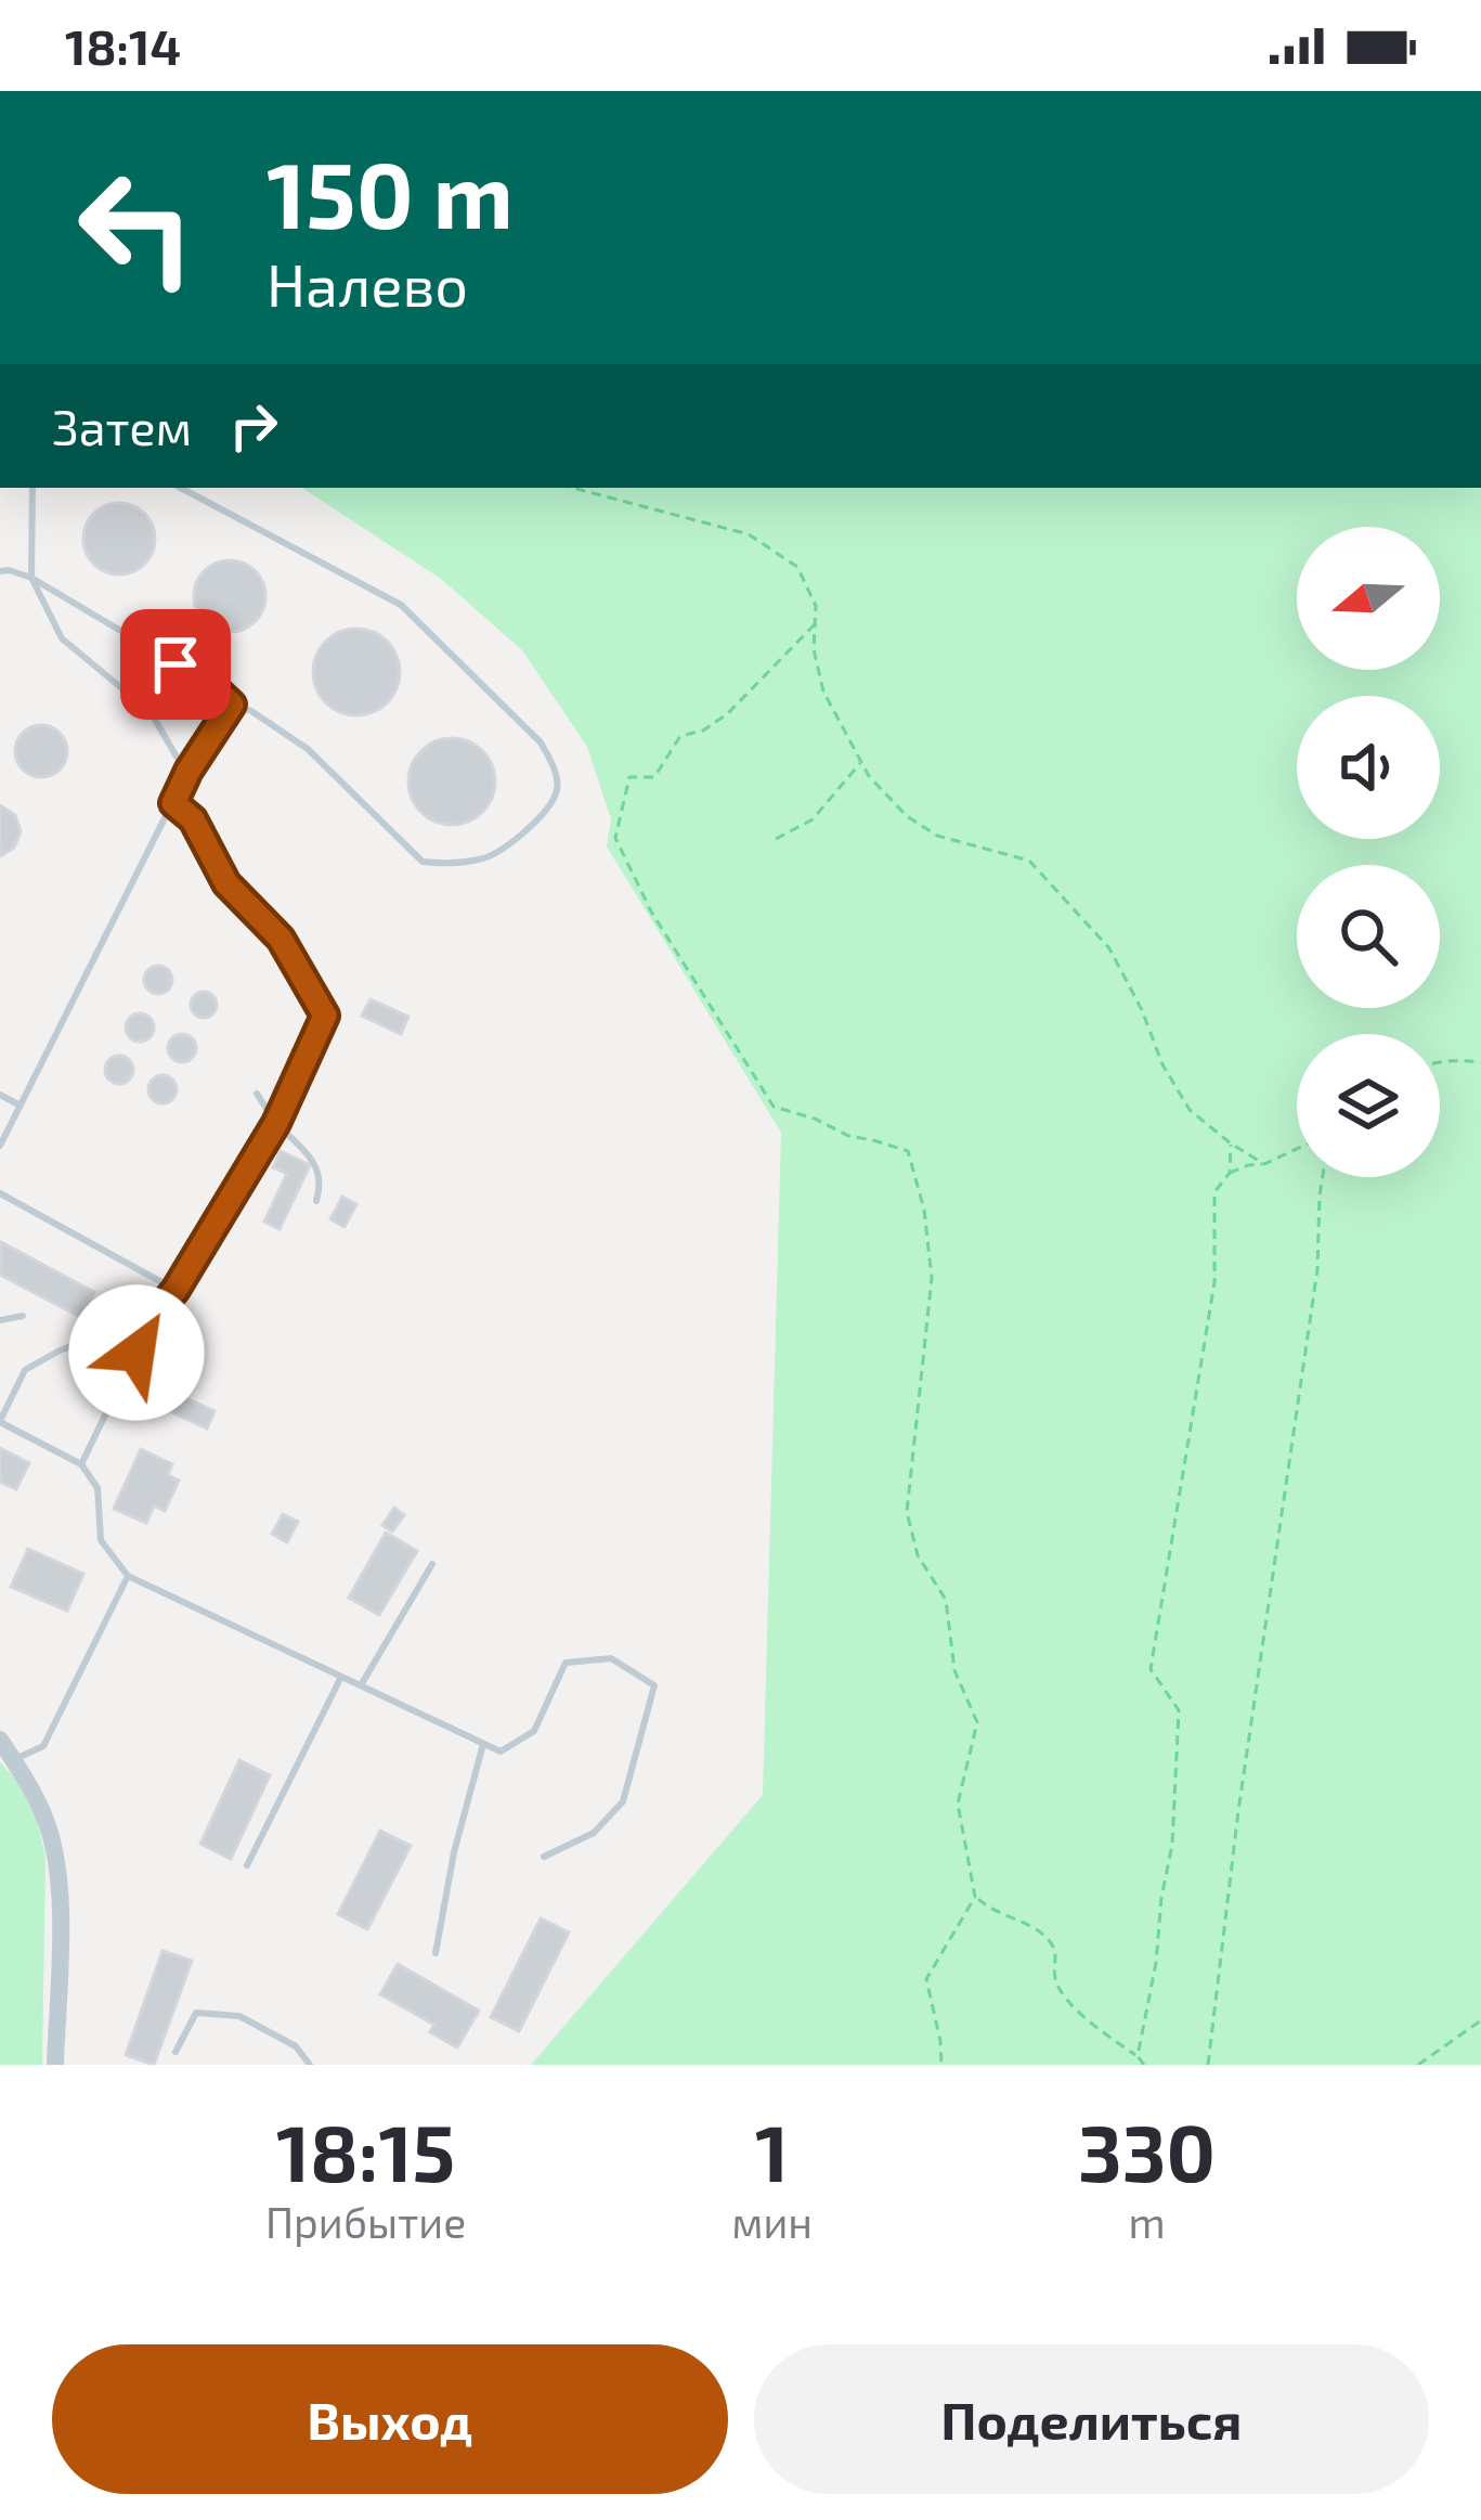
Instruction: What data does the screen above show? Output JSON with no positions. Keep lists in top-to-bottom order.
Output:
{
  "north": "left",
  "page": {
    "status": "18:14",
    "turn": ["150 m", "Налево"],
    "then": "Затем",
    "eta": [
      "18:15",
      "Прибытие",
      "1",
      "мин",
      "330",
      "m"
    ],
    "buttons": ["Выход", "Поделиться"]
  }
}
